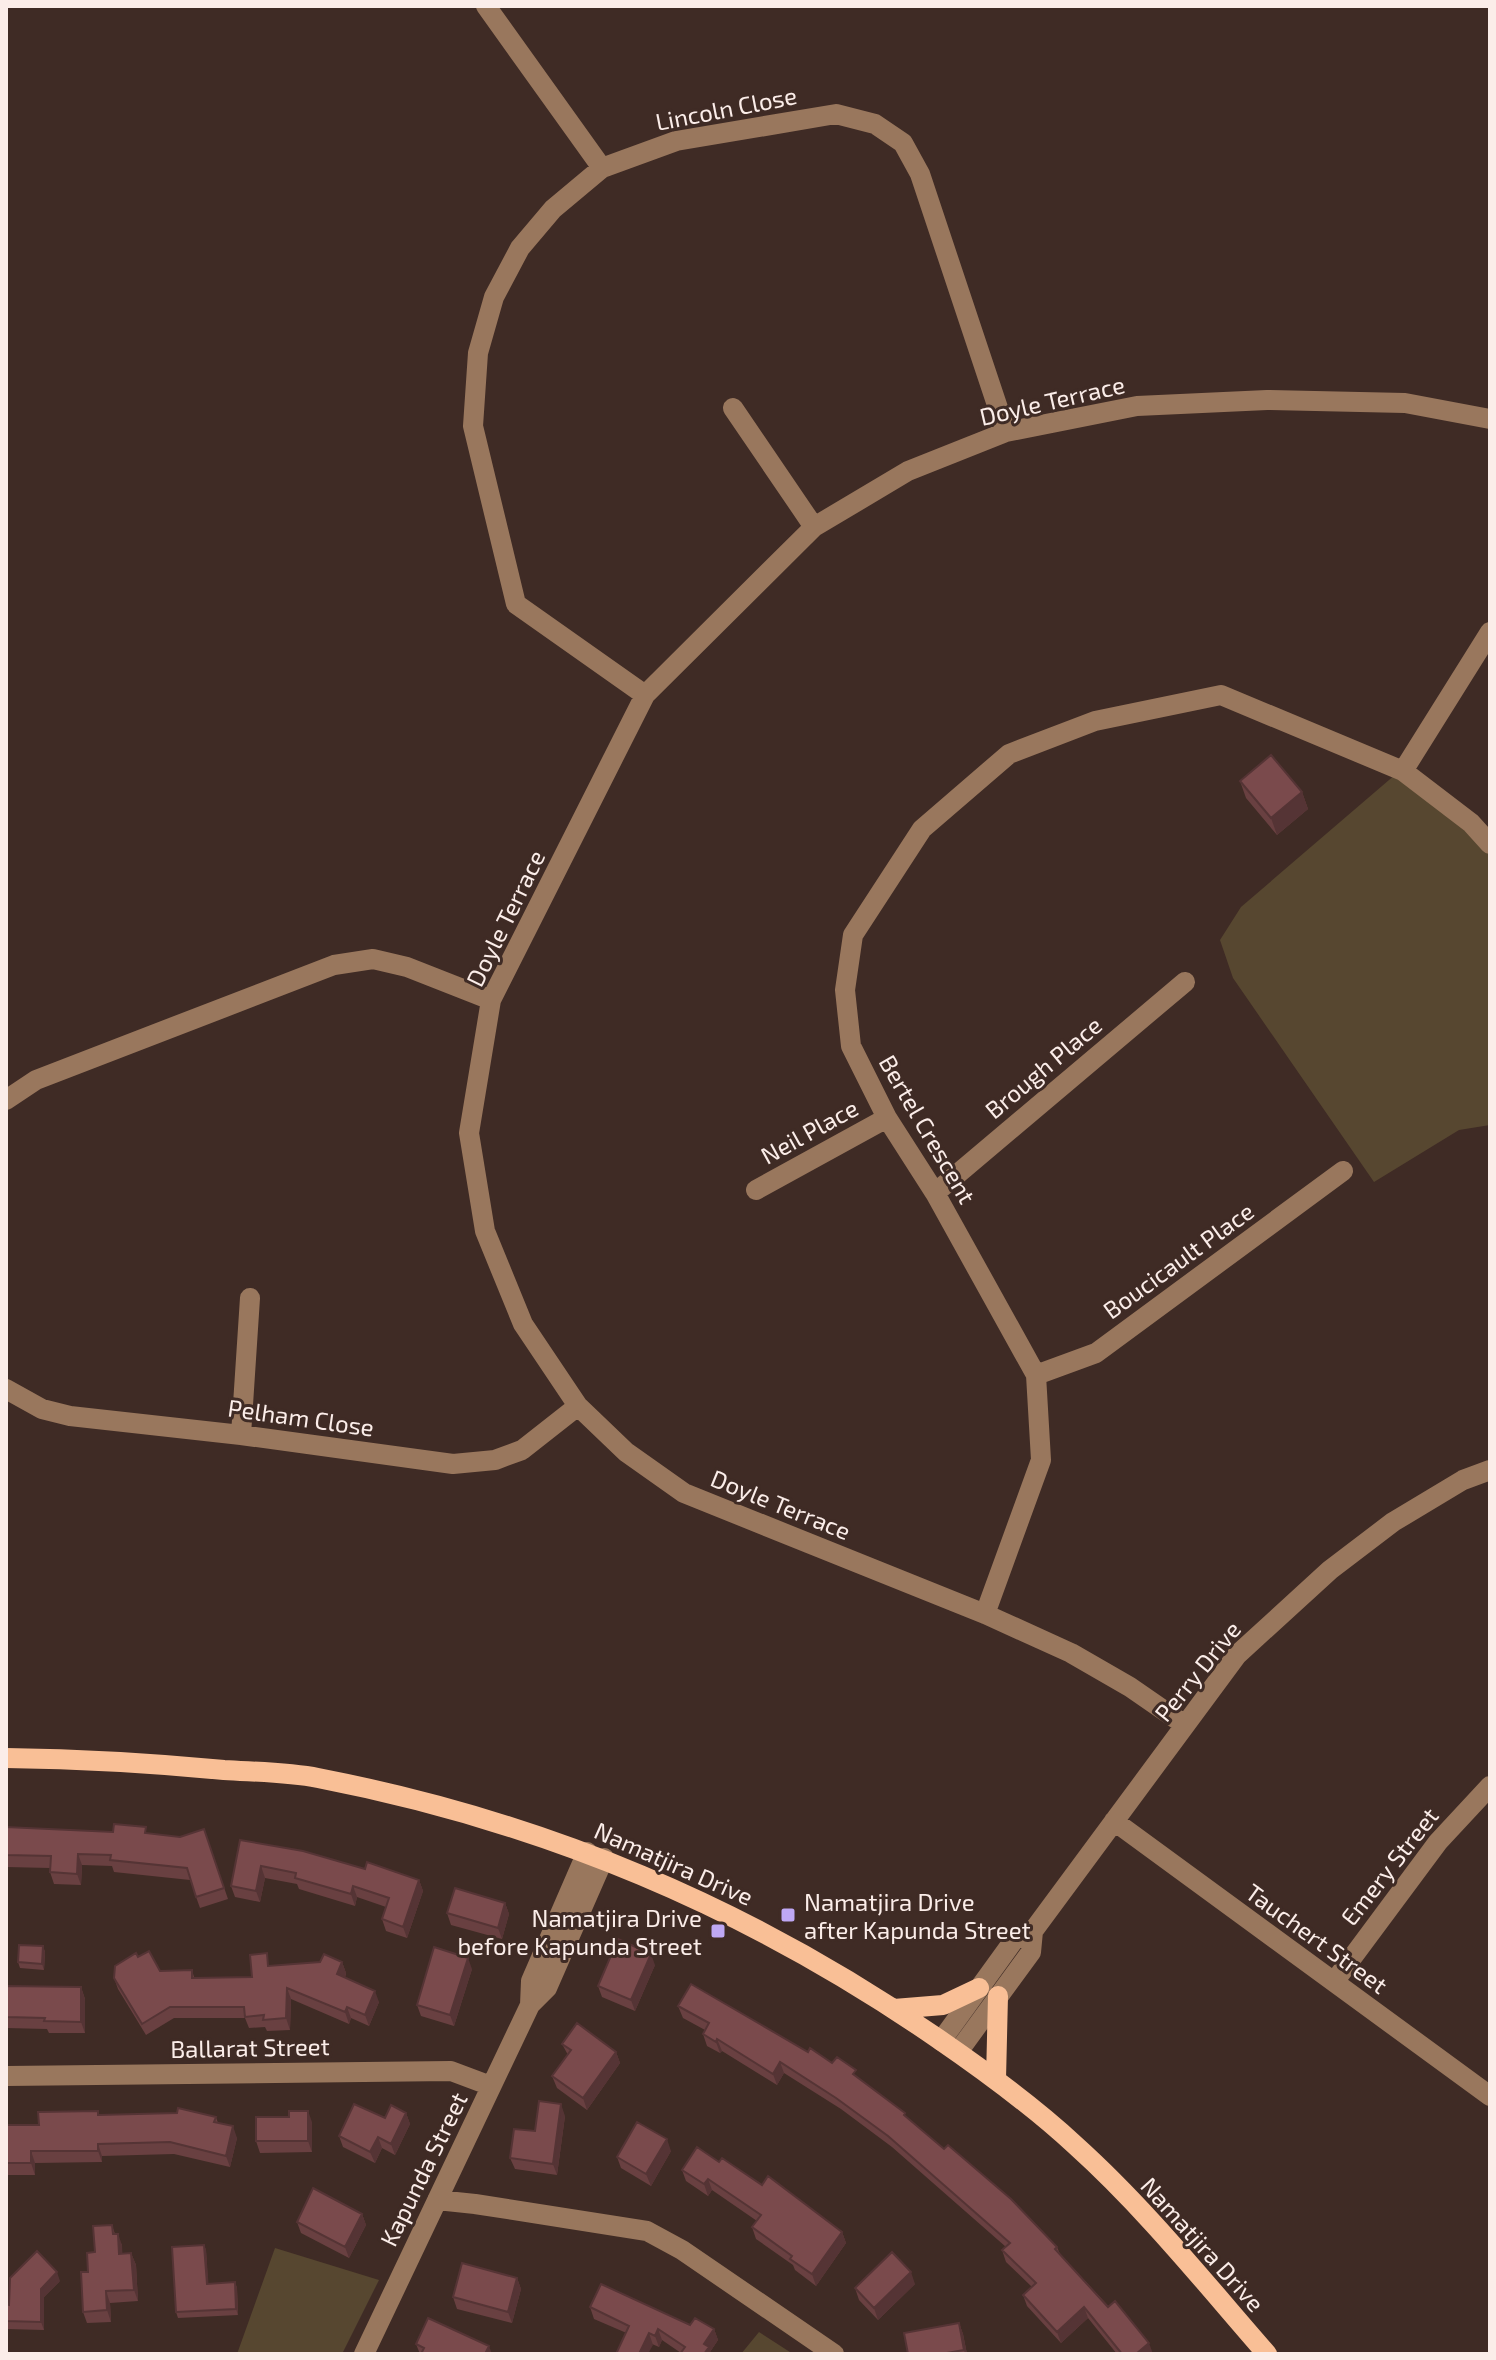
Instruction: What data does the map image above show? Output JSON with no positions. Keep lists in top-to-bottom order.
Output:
{
  "streets": {
    "main road": ["Namatjira Drive"],
    "street": [
      "Lincoln Close",
      "Doyle Terrace",
      "Brough Place",
      "Bertel Crescent",
      "Neil Place",
      "Boucicault Place",
      "Pelham Close",
      "Perry Drive",
      "Emery Street",
      "Tauchert Street",
      "Ballarat Street",
      "Kapunda Street"
    ]
  },
  "crossings": [
    ["Lincoln Close", "Doyle Terrace"],
    ["Doyle Terrace", "Bertel Crescent"],
    ["Doyle Terrace", "Pelham Close"],
    ["Doyle Terrace", "Perry Drive"],
    ["Brough Place", "Bertel Crescent"],
    ["Bertel Crescent", "Neil Place"],
    ["Bertel Crescent", "Boucicault Place"],
    ["Perry Drive", "Namatjira Drive"],
    ["Perry Drive", "Tauchert Street"],
    ["Namatjira Drive", "Kapunda Street"],
    ["Emery Street", "Tauchert Street"],
    ["Ballarat Street", "Kapunda Street"]
  ],
  "places": {
    "transit": ["Namatjira Drive after Kapunda Street", "Namatjira Drive before Kapunda Street"]
  }
}
